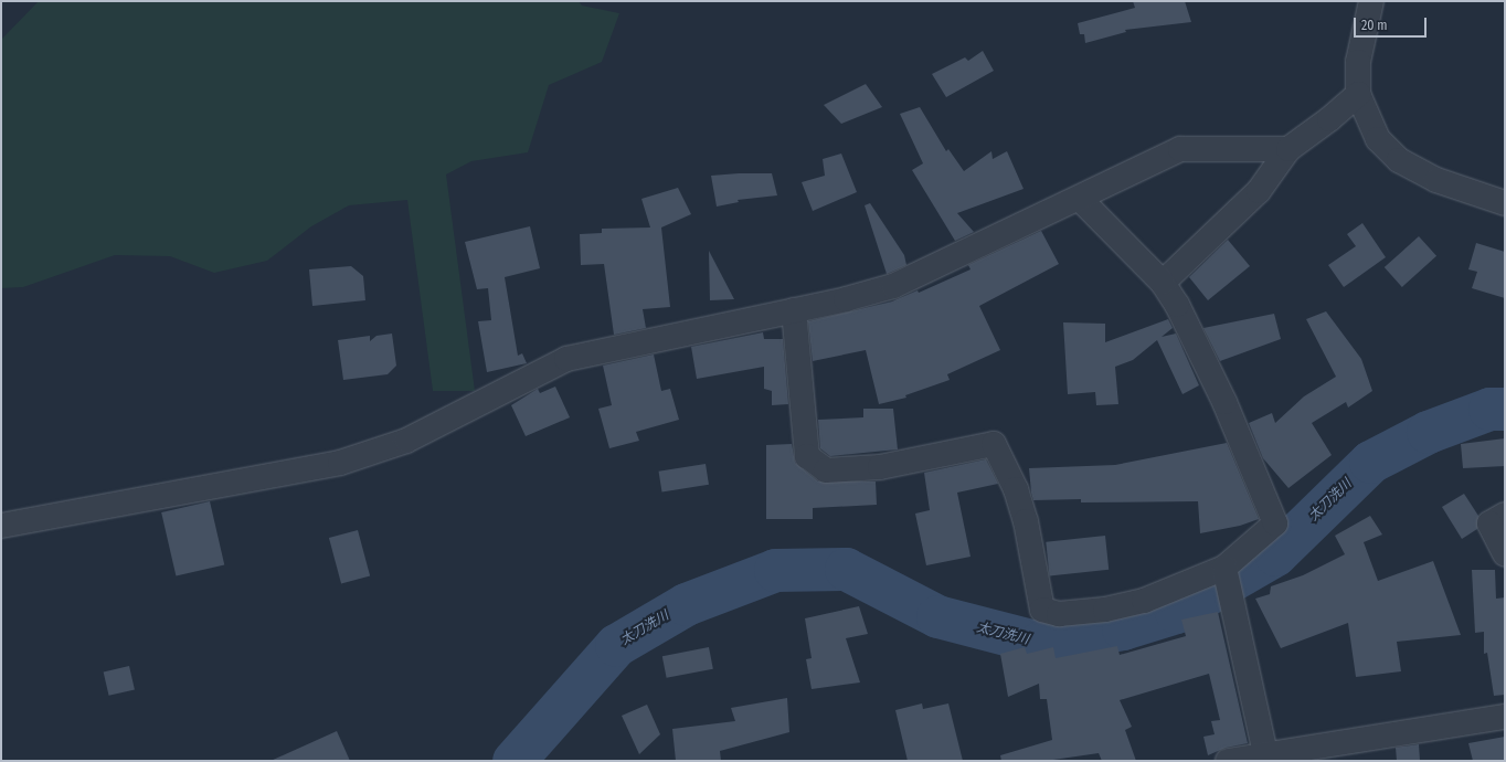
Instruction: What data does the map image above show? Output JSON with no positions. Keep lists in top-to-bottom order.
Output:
{
  "water": ["太刀洗川"],
  "scale_bar": "20 m"
}
